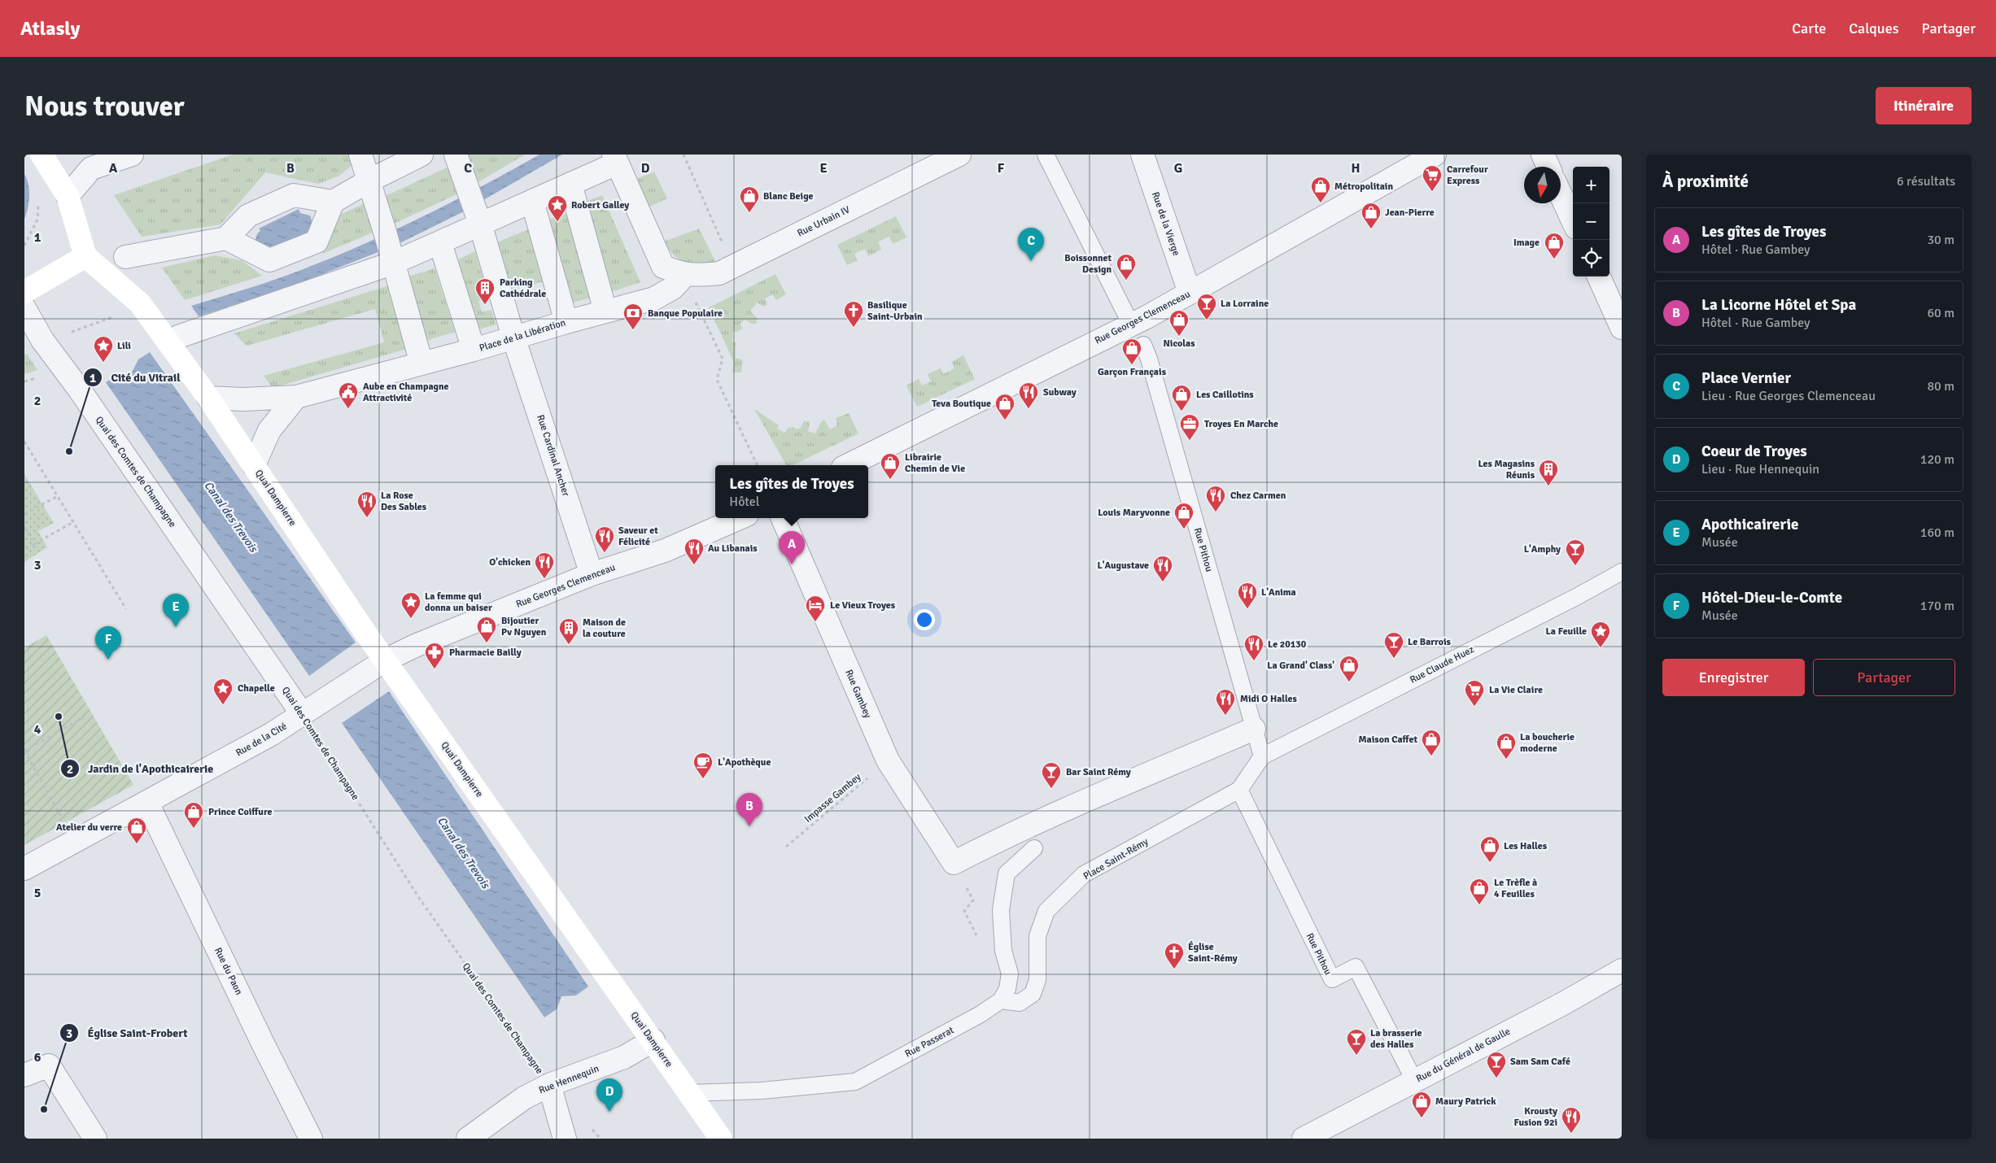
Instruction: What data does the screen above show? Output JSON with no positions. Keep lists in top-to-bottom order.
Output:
{
  "streets": {
    "main road": ["Quai Dampierre"],
    "street": [
      "Rue Urbain IV",
      "Rue de la Vierge",
      "Rue Georges Clemenceau",
      "Place de la Libération",
      "Rue Cardinal Ancher",
      "Quai des Comtes de Champagne",
      "Rue Gambey",
      "Rue de la Cité",
      "Rue du Paon",
      "Rue du Général de Gaulle",
      "Rue Hennequin"
    ],
    "lane": [
      "Rue Pithou",
      "Rue Claude Huez",
      "Place Saint-Rémy",
      "Rue Passerat"
    ],
    "path": ["Impasse Gambey"]
  },
  "crossings": [
    ["Rue Urbain IV", "Place de la Libération"],
    ["Rue de la Vierge", "Rue Georges Clemenceau"],
    ["Rue Georges Clemenceau", "Rue Cardinal Ancher"],
    ["Rue Georges Clemenceau", "Quai Dampierre"],
    ["Rue Georges Clemenceau", "Rue de la Cité"],
    ["Place de la Libération", "Rue Cardinal Ancher"],
    ["Place de la Libération", "Quai Dampierre"],
    ["Quai des Comtes de Champagne", "Rue de la Cité"],
    ["Quai des Comtes de Champagne", "Rue Hennequin"],
    ["Quai Dampierre", "Rue de la Cité"],
    ["Quai Dampierre", "Rue Passerat"],
    ["Quai Dampierre", "Rue Hennequin"],
    ["Rue Pithou", "Rue Claude Huez"],
    ["Rue Pithou", "Place Saint-Rémy"],
    ["Rue Pithou", "Rue du Général de Gaulle"],
    ["Rue Claude Huez", "Place Saint-Rémy"],
    ["Rue Gambey", "Impasse Gambey"],
    ["Rue de la Cité", "Rue du Paon"],
    ["Place Saint-Rémy", "Rue Passerat"]
  ],
  "water": ["Canal des Trevois"],
  "places": {
    "supermarket": ["Carrefour Express", "La Vie Claire"],
    "shop": [
      "Métropolitain",
      "Blanc Beige",
      "Jean-Pierre",
      "Image",
      "Boissonnet Design",
      "Nicolas",
      "Garçon Français",
      "Les Caillotins",
      "Teva Boutique",
      "Librairie Chemin de Vie",
      "Louis Maryvonne",
      "Bijoutier Pv Nguyen",
      "La Grand' Class'",
      "Maison Caffet",
      "La boucherie moderne",
      "Prince Coiffure",
      "Atelier du verre",
      "Les Halles",
      "Le Trèfle à 4 Feuilles",
      "Maury Patrick"
    ],
    "place": [
      "Robert Galley",
      "Lili",
      "La femme qui donna un baiser",
      "La Feuille",
      "Chapelle"
    ],
    "building": ["Parking Cathédrale", "Les Magasins Réunis", "Maison de la couture"],
    "bar": [
      "La Lorraine",
      "L'Amphy",
      "Le Barrois",
      "Bar Saint Rémy",
      "La brasserie des Halles",
      "Sam Sam Café"
    ],
    "church": ["Basilique Saint-Urbain", "Église Saint-Rémy"],
    "bank": ["Banque Populaire"],
    "public building": ["Aube en Champagne Attractivité"],
    "restaurant": [
      "Subway",
      "Chez Carmen",
      "La Rose Des Sables",
      "Saveur et Félicité",
      "Au Libanais",
      "O'chicken",
      "L'Augustave",
      "L'Anima",
      "Le 20130",
      "Midi O Halles",
      "Krousty Fusion 92i"
    ],
    "office": ["Troyes En Marche"],
    "other": ["Cité du Vitrail", "Jardin de l'Apothicairerie", "Église Saint-Frobert"],
    "hotel": ["Le Vieux Troyes"],
    "pharmacy": ["Pharmacie Bailly"],
    "cafe": ["L'Apothèque"]
  },
  "north": "bottom",
  "page": {
    "header": "Atlasly",
    "nav": ["Carte", "Calques", "Partager"],
    "buttons": [
      "Itinéraire",
      ["Enregistrer", "Partager"]
    ],
    "title": "Nous trouver",
    "heading": ["À proximité", "6 résultats"],
    "map_buttons": ["+", "−"],
    "list": [
      {
        "mark": "A",
        "name": "Les gîtes de Troyes",
        "note": "Hôtel · Rue Gambey",
        "value": "30 m"
      },
      {
        "mark": "B",
        "name": "La Licorne Hôtel et Spa",
        "note": "Hôtel · Rue Gambey",
        "value": "60 m"
      },
      {
        "mark": "C",
        "name": "Place Vernier",
        "note": "Lieu · Rue Georges Clemenceau",
        "value": "80 m"
      },
      {
        "mark": "D",
        "name": "Coeur de Troyes",
        "note": "Lieu · Rue Hennequin",
        "value": "120 m"
      },
      {
        "mark": "E",
        "name": "Apothicairerie",
        "note": "Musée",
        "value": "160 m"
      },
      {
        "mark": "F",
        "name": "Hôtel-Dieu-le-Comte",
        "note": "Musée",
        "value": "170 m"
      }
    ],
    "pins": [
      "C",
      "A",
      "E",
      "F",
      "B",
      "D"
    ],
    "popup": ["Les gîtes de Troyes", "Hôtel"]
  },
  "grid": {
    "columns": [
      "A",
      "B",
      "C",
      "D",
      "E",
      "F",
      "G",
      "H"
    ],
    "rows": [
      "1",
      "2",
      "3",
      "4",
      "5",
      "6"
    ]
  }
}
